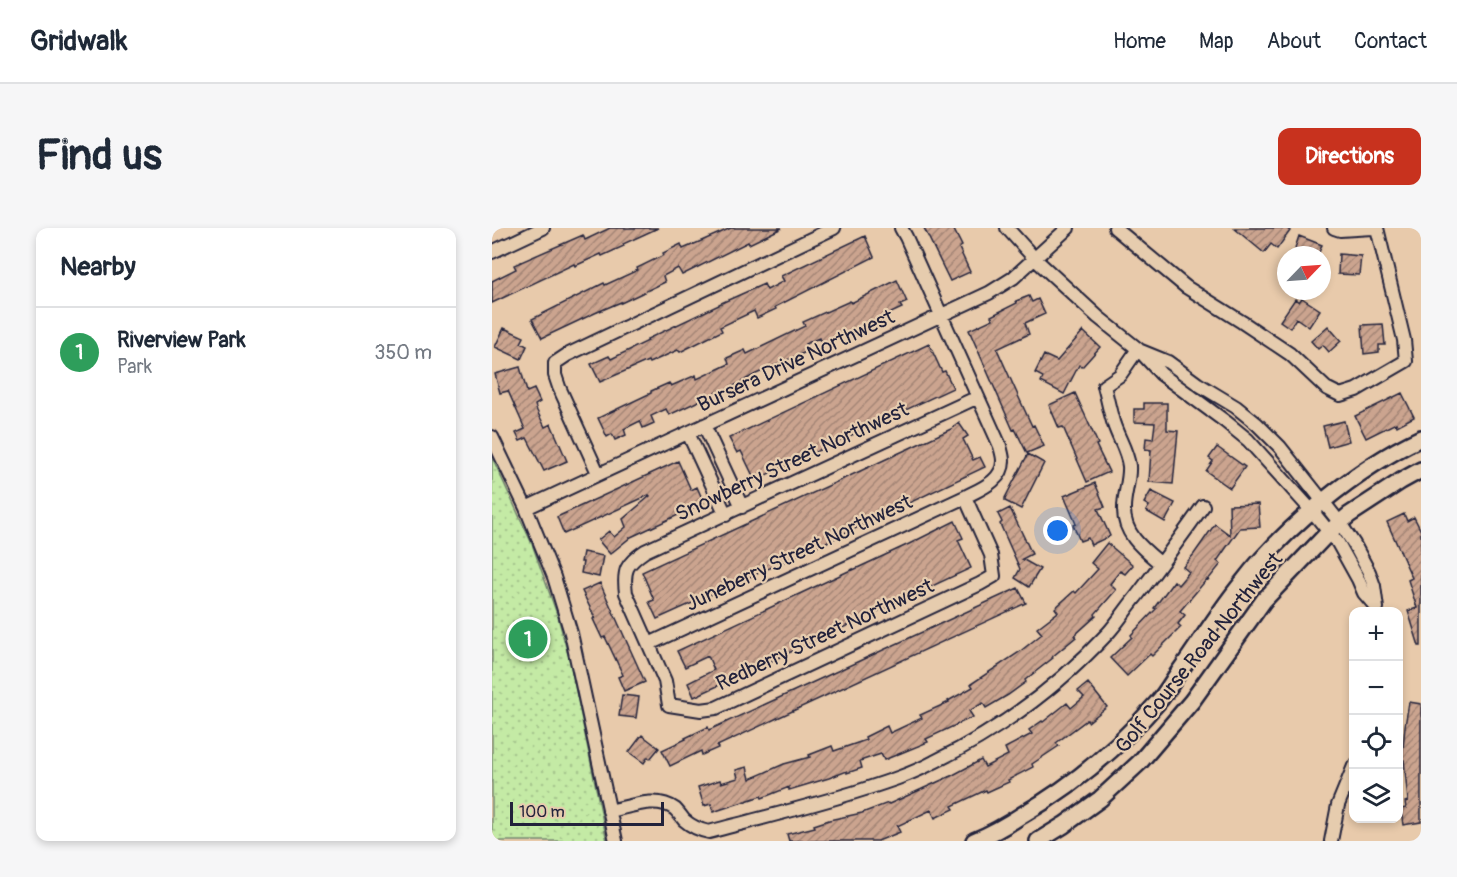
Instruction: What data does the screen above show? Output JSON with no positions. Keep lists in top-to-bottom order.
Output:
{
  "streets": {
    "main road": ["Golf Course Road Northwest"],
    "street": [
      "Bursera Drive Northwest",
      "Snowberry Street Northwest",
      "Juneberry Street Northwest",
      "Redberry Street Northwest"
    ]
  },
  "crossings": [
    ["Snowberry Street Northwest", "Juneberry Street Northwest"],
    ["Snowberry Street Northwest", "Redberry Street Northwest"],
    ["Juneberry Street Northwest", "Redberry Street Northwest"]
  ],
  "scale_bar": "100 m",
  "north": "top right",
  "page": {
    "header": "Gridwalk",
    "nav": [
      "Home",
      "Map",
      "About",
      "Contact"
    ],
    "buttons": "Directions",
    "title": "Find us",
    "heading": "Nearby",
    "list": [
      {
        "mark": "1",
        "name": "Riverview Park",
        "note": "Park",
        "value": "350 m"
      }
    ],
    "map_buttons": ["+", "−"],
    "pins": "1",
    "scale": "100 m"
  }
}
